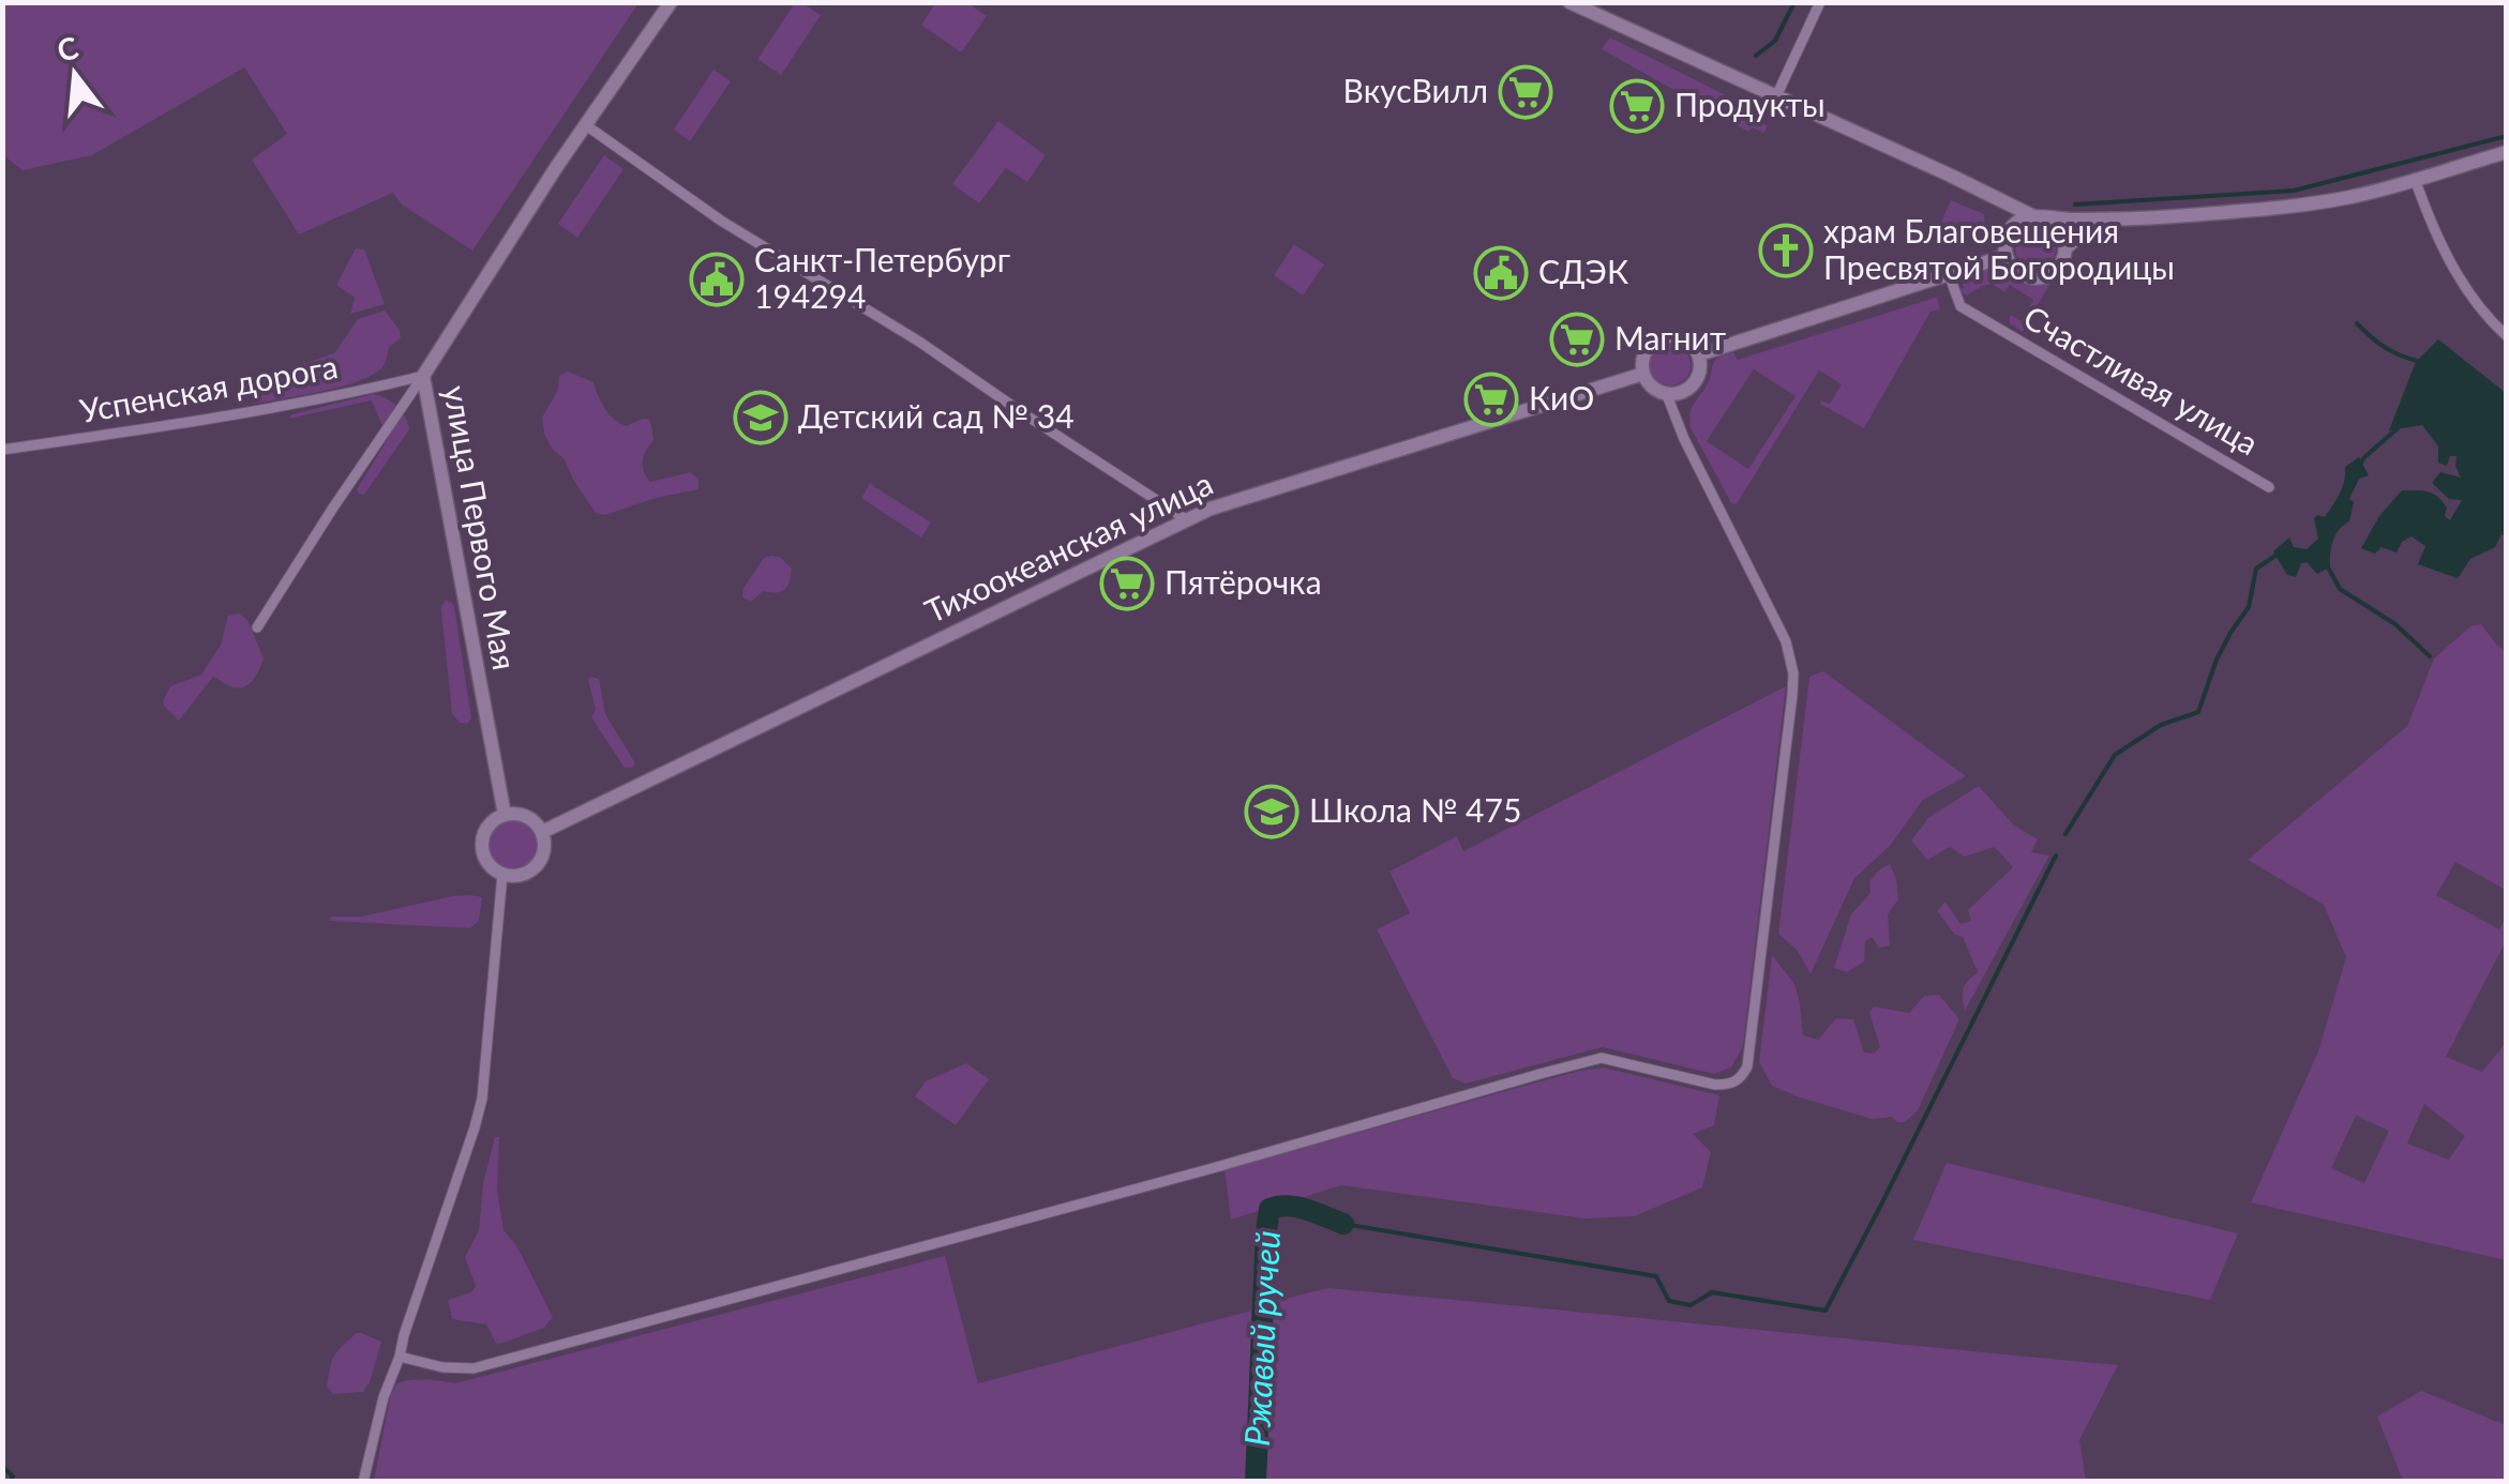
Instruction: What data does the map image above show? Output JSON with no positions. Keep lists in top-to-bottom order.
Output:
{
  "streets": {
    "street": [
      "Счастливая улица",
      "Успенская дорога",
      "улица Первого Мая",
      "Тихоокеанская улица"
    ]
  },
  "crossings": [
    ["Успенская дорога", "улица Первого Мая"],
    ["улица Первого Мая", "Тихоокеанская улица"]
  ],
  "water": ["Ржавый ручей"],
  "places": {
    "supermarket": [
      "ВкусВилл",
      "Продукты",
      "Магнит",
      "КиО",
      "Пятёрочка"
    ],
    "church": ["храм Благовещения Пресвятой Богородицы"],
    "public building": ["СДЭК", "Санкт-Петербург 194294"],
    "school or university": ["Детский сад № 34", "Школа № 475"]
  },
  "north": "top"
}
